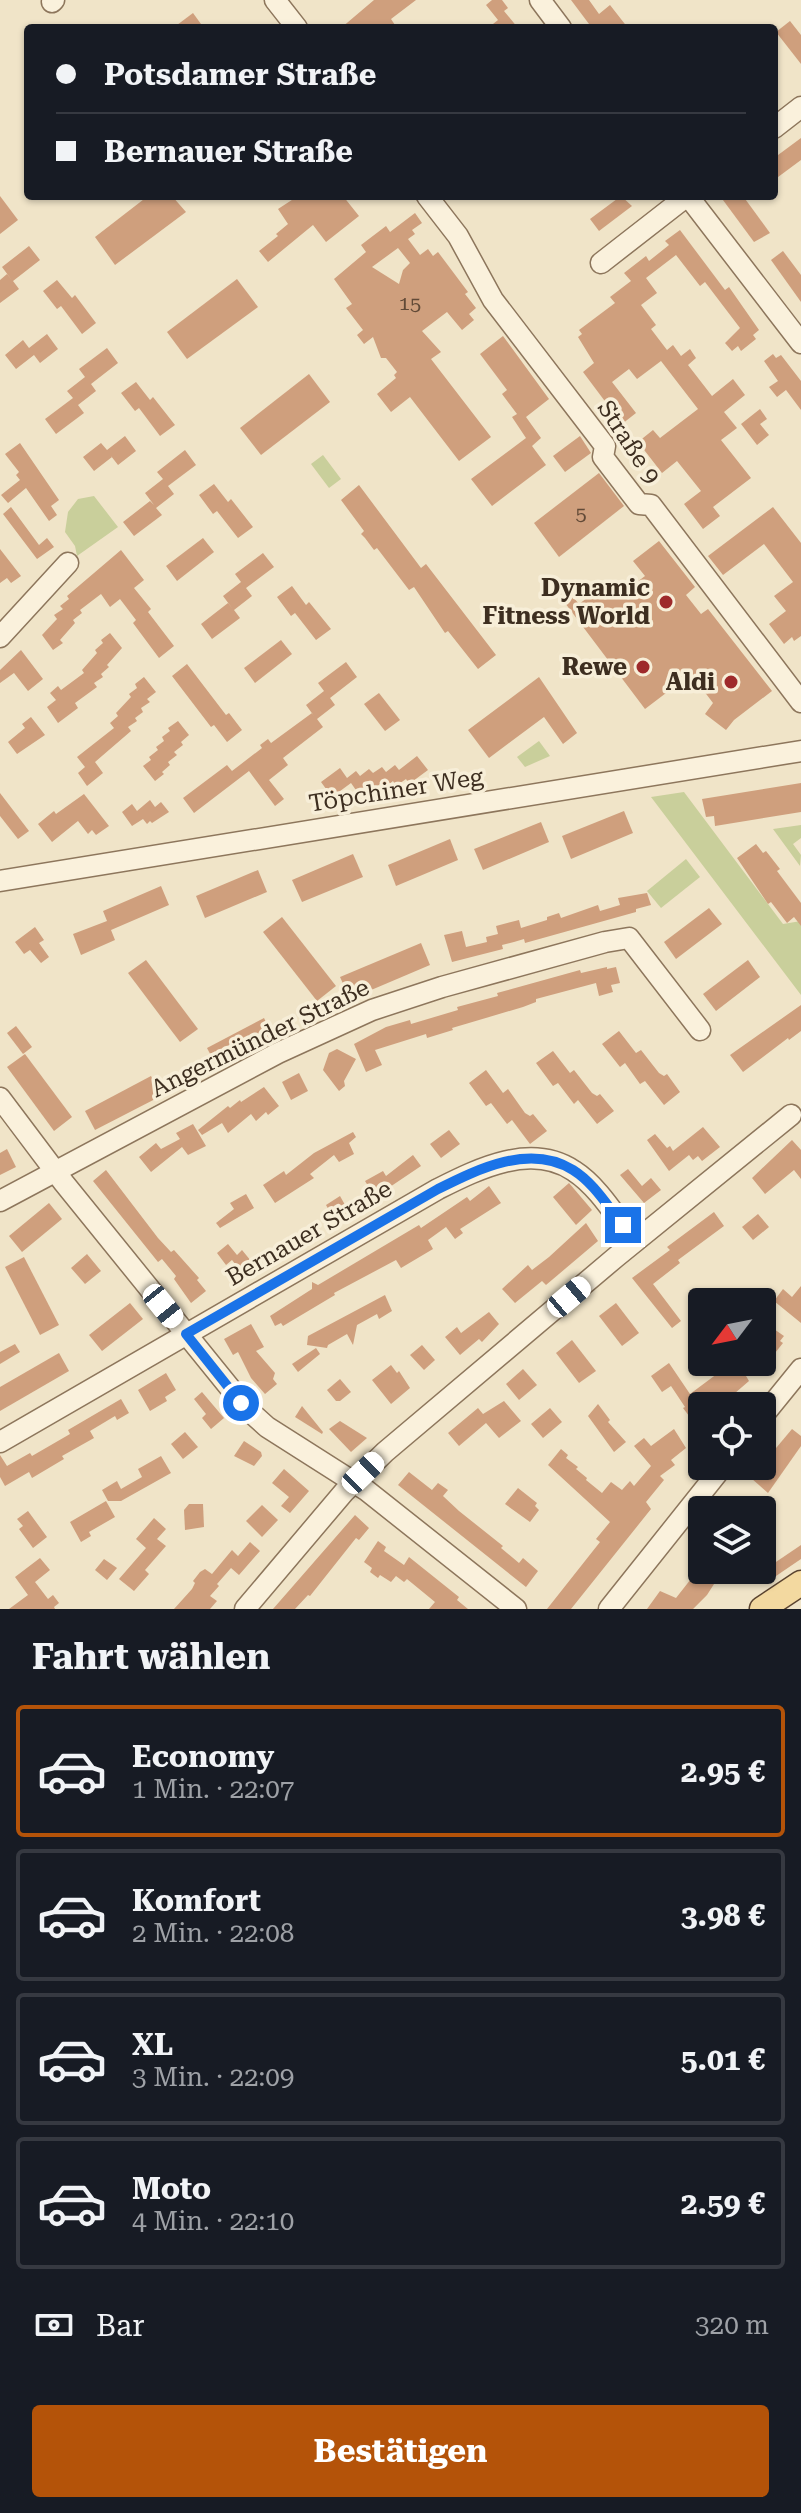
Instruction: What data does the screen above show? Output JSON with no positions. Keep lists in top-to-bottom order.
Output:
{
  "streets": {
    "street": [
      "Straße 9",
      "Töpchiner Weg",
      "Angermünder Straße",
      "Bernauer Straße"
    ]
  },
  "places": ["Dynamic Fitness World", "Rewe", "Aldi"],
  "house_numbers": ["15", "5"],
  "north": "bottom left",
  "page": {
    "banner": ["Potsdamer Straße", "Bernauer Straße"],
    "heading": "Fahrt wählen",
    "list": [
      {
        "name": "Economy",
        "note": "1 Min. · 22:07",
        "value": "2.95 €"
      },
      {
        "name": "Komfort",
        "note": "2 Min. · 22:08",
        "value": "3.98 €"
      },
      {
        "name": "XL",
        "note": "3 Min. · 22:09",
        "value": "5.01 €"
      },
      {
        "name": "Moto",
        "note": "4 Min. · 22:10",
        "value": "2.59 €"
      }
    ],
    "pay": ["Bar", "320 m"],
    "buttons": "Bestätigen"
  }
}
